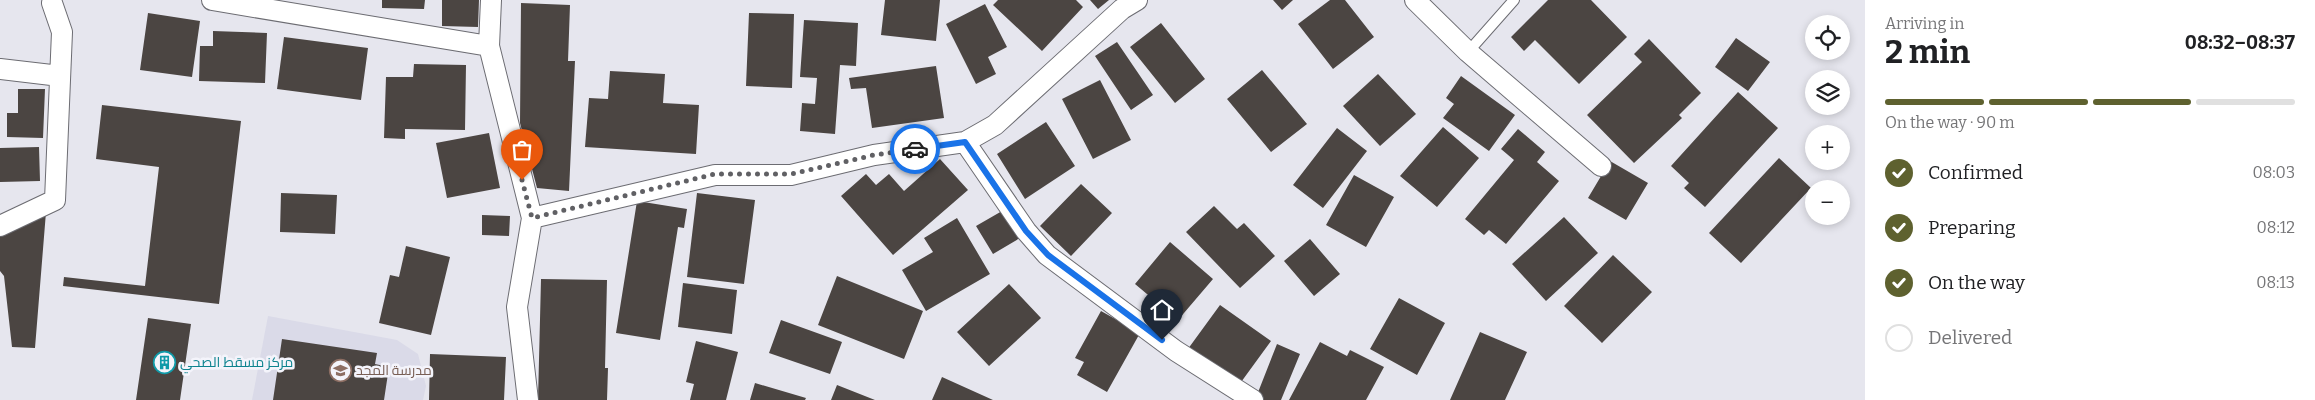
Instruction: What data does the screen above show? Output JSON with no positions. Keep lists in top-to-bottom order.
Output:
{
  "places": {
    "building": ["مركز مسقط الصحي"],
    "school or university": ["مدرسة المجد"]
  },
  "page": {
    "heading": ["2 min", "Arriving in", "08:32–08:37"],
    "map_buttons": ["+", "−"],
    "bar": "On the way · 90 m",
    "list": [
      ["Confirmed", "08:03"],
      ["Preparing", "08:12"],
      ["On the way", "08:13"],
      "Delivered"
    ]
  }
}
